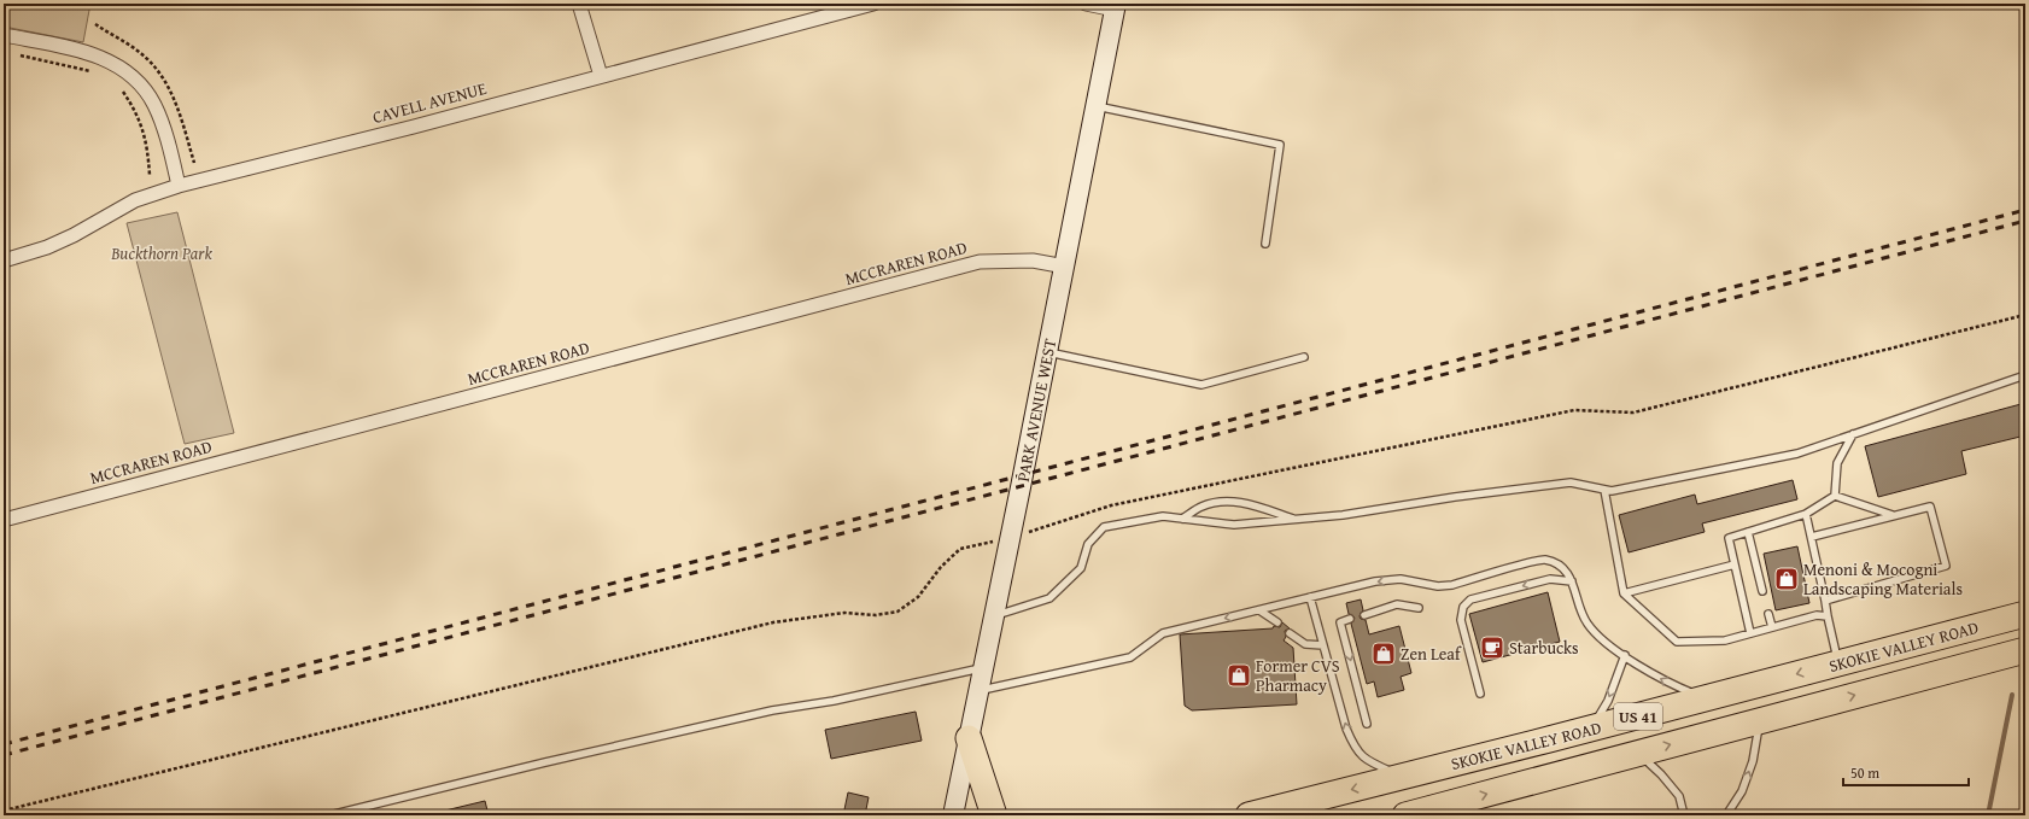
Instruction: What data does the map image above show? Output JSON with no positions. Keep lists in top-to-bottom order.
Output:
{
  "streets": {
    "highway": ["SKOKIE VALLEY ROAD", "US 41"],
    "street": ["CAVELL AVENUE", "MCCRAREN ROAD", "PARK AVENUE WEST"]
  },
  "crossings": [
    ["MCCRAREN ROAD", "PARK AVENUE WEST"]
  ],
  "parks": ["Buckthorn Park"],
  "places": {
    "shop": ["Menoni & Mocogni Landscaping Materials", "Zen Leaf", "Former CVS Pharmacy"],
    "cafe": ["Starbucks"]
  },
  "scale_bar": "50 m"
}
